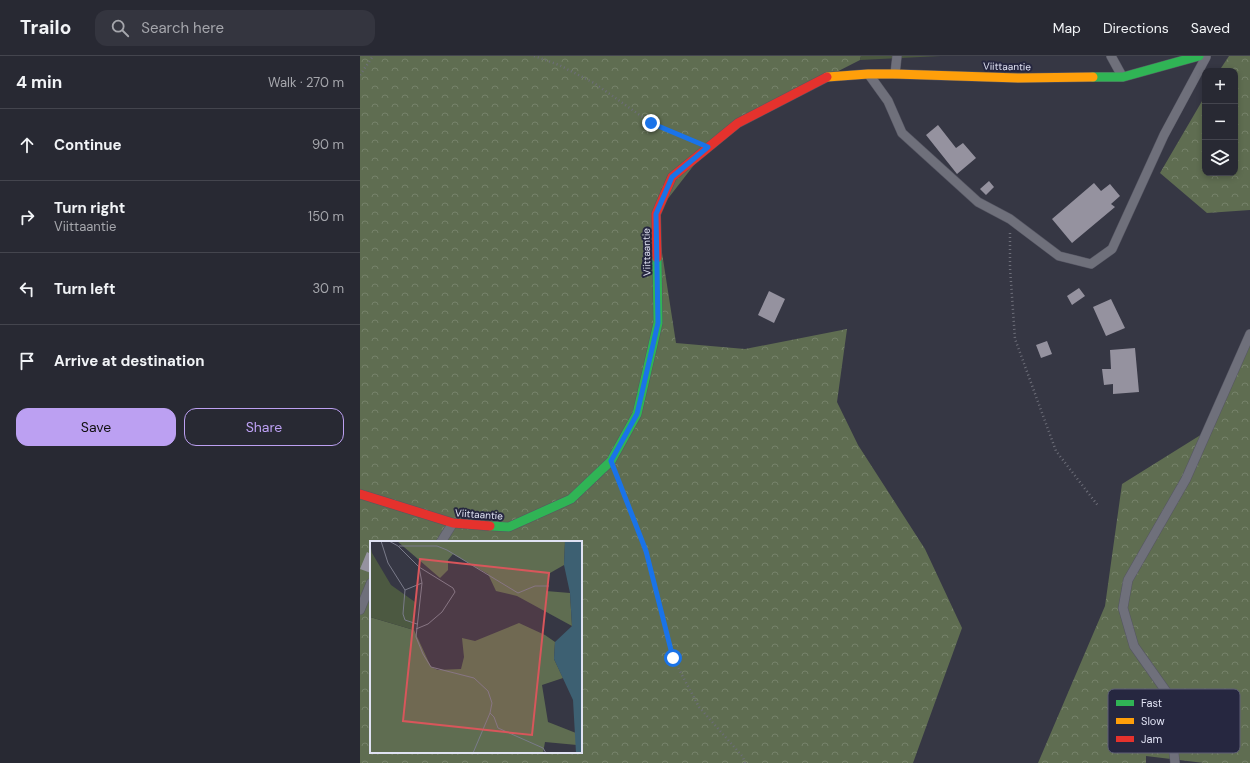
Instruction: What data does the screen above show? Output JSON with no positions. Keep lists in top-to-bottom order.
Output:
{
  "streets": {
    "street": ["Viittaantie"]
  },
  "legend": ["Fast", "Slow", "Jam"],
  "page": {
    "header": "Trailo",
    "search": "Search here",
    "nav": ["Map", "Directions", "Saved"],
    "heading": ["4 min", "Walk · 270 m"],
    "map_buttons": ["+", "−"],
    "list": [
      ["Continue", "90 m"],
      ["Turn right", "Viittaantie", "150 m"],
      ["Turn left", "30 m"],
      "Arrive at destination"
    ],
    "buttons": ["Save", "Share"]
  }
}
